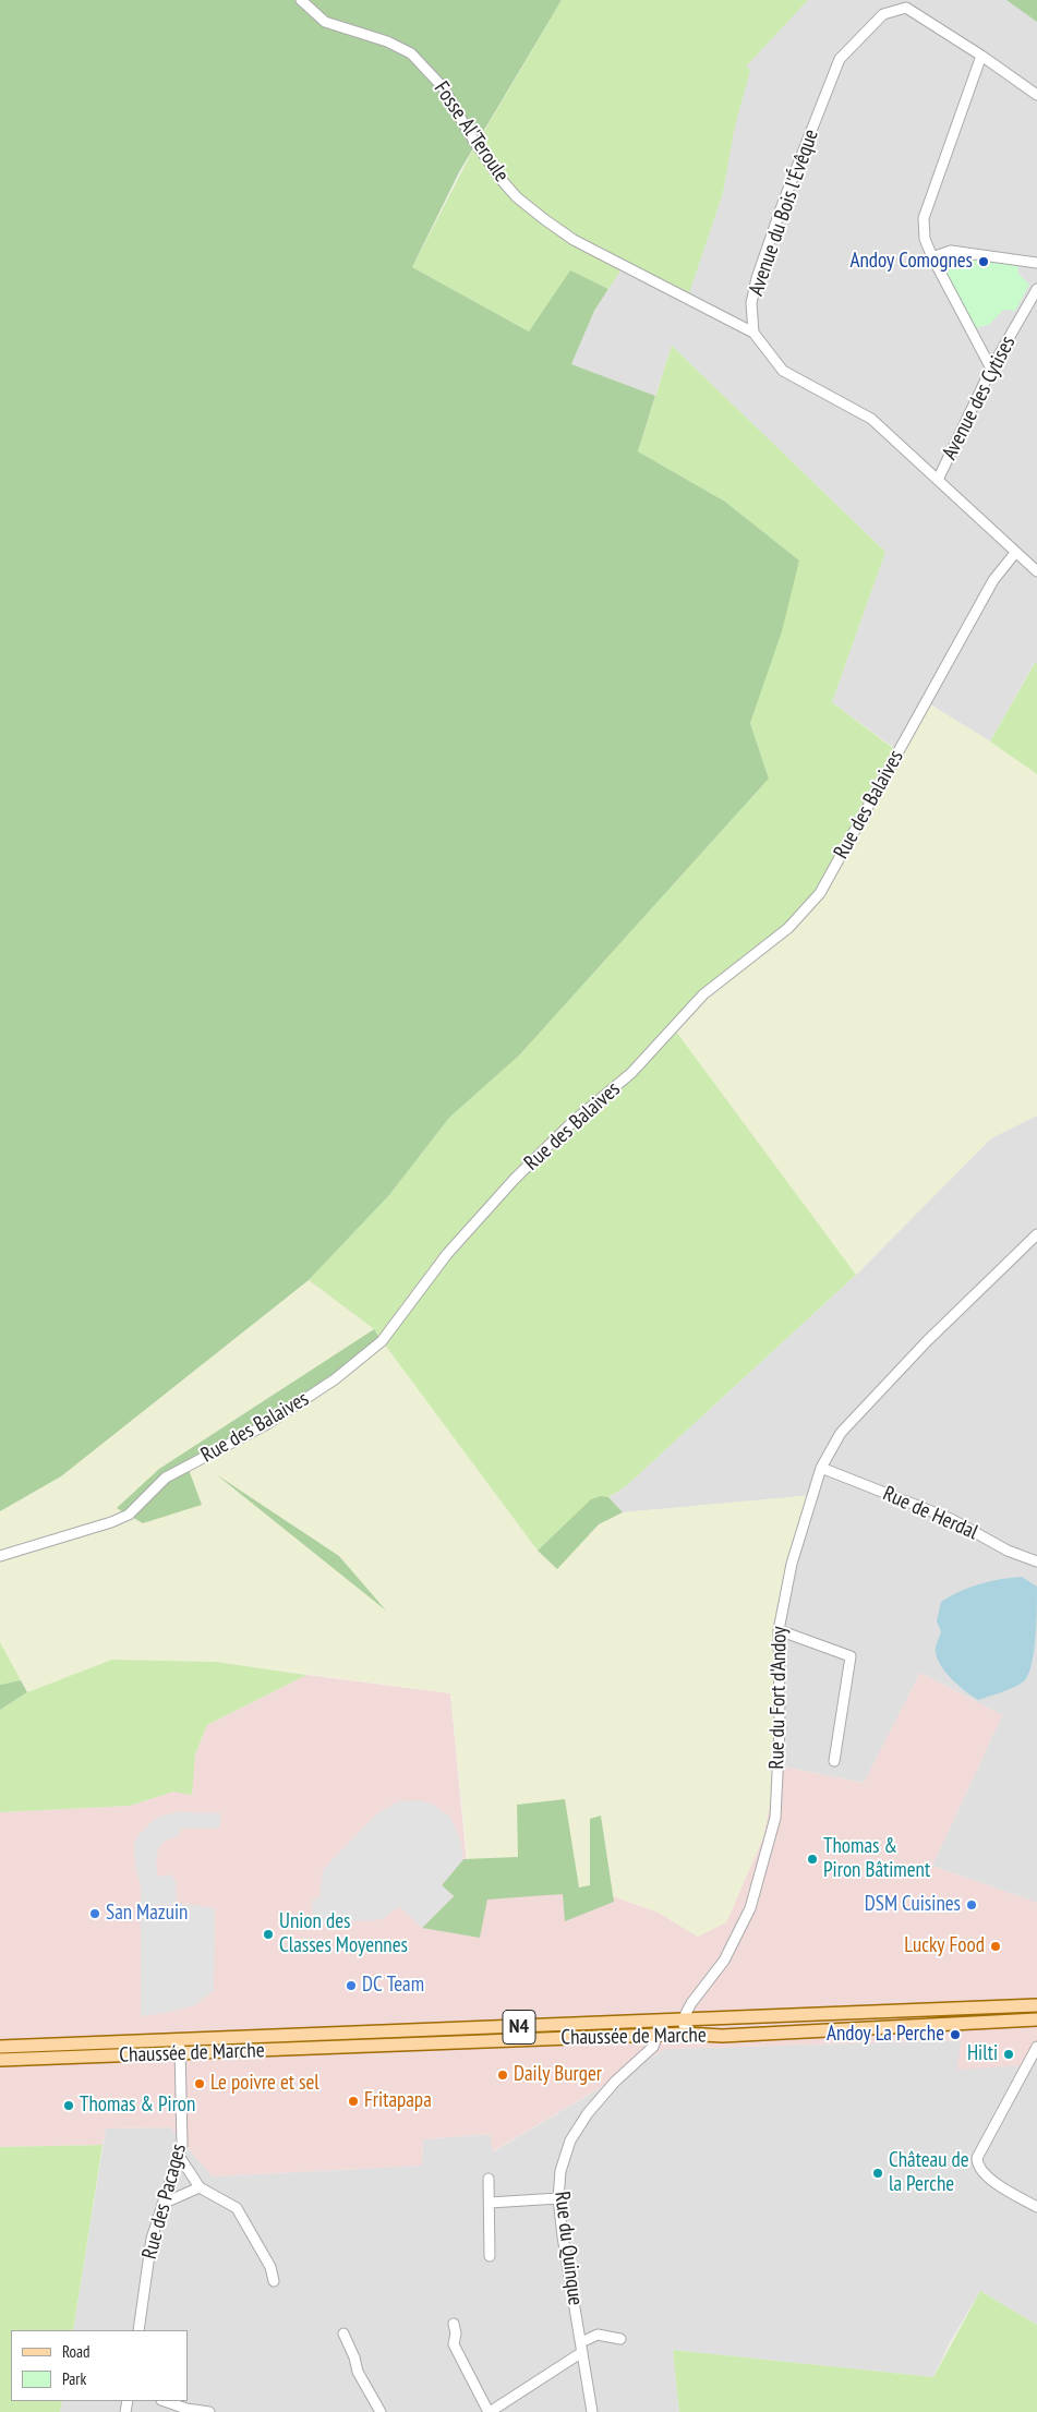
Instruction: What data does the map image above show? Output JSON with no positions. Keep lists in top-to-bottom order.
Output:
{
  "streets": {
    "main road": ["N4", "Chaussée de Marche"],
    "street": [
      "Fosse Al'Teroule",
      "Avenue du Bois l'Évêque",
      "Avenue des Cytises",
      "Rue des Balaives",
      "Rue de Herdal",
      "Rue du Fort d'Andoy",
      "Rue des Pacages",
      "Rue du Quinque"
    ]
  },
  "crossings": [
    ["Fosse Al'Teroule", "Avenue du Bois l'Évêque"],
    ["Rue de Herdal", "Rue du Fort d'Andoy"],
    ["Rue du Fort d'Andoy", "Chaussée de Marche"],
    ["Chaussée de Marche", "Rue des Pacages"],
    ["Chaussée de Marche", "Rue du Quinque"]
  ],
  "places": [
    "Andoy Comognes",
    "Thomas & Piron Bâtiment",
    "DSM Cuisines",
    "San Mazuin",
    "Union des Classes Moyennes",
    "Lucky Food",
    "DC Team",
    "Andoy La Perche",
    "Hilti",
    "Daily Burger",
    "Le poivre et sel",
    "Fritapapa",
    "Thomas & Piron",
    "Château de la Perche"
  ],
  "legend": ["Road", "Park"]
}
